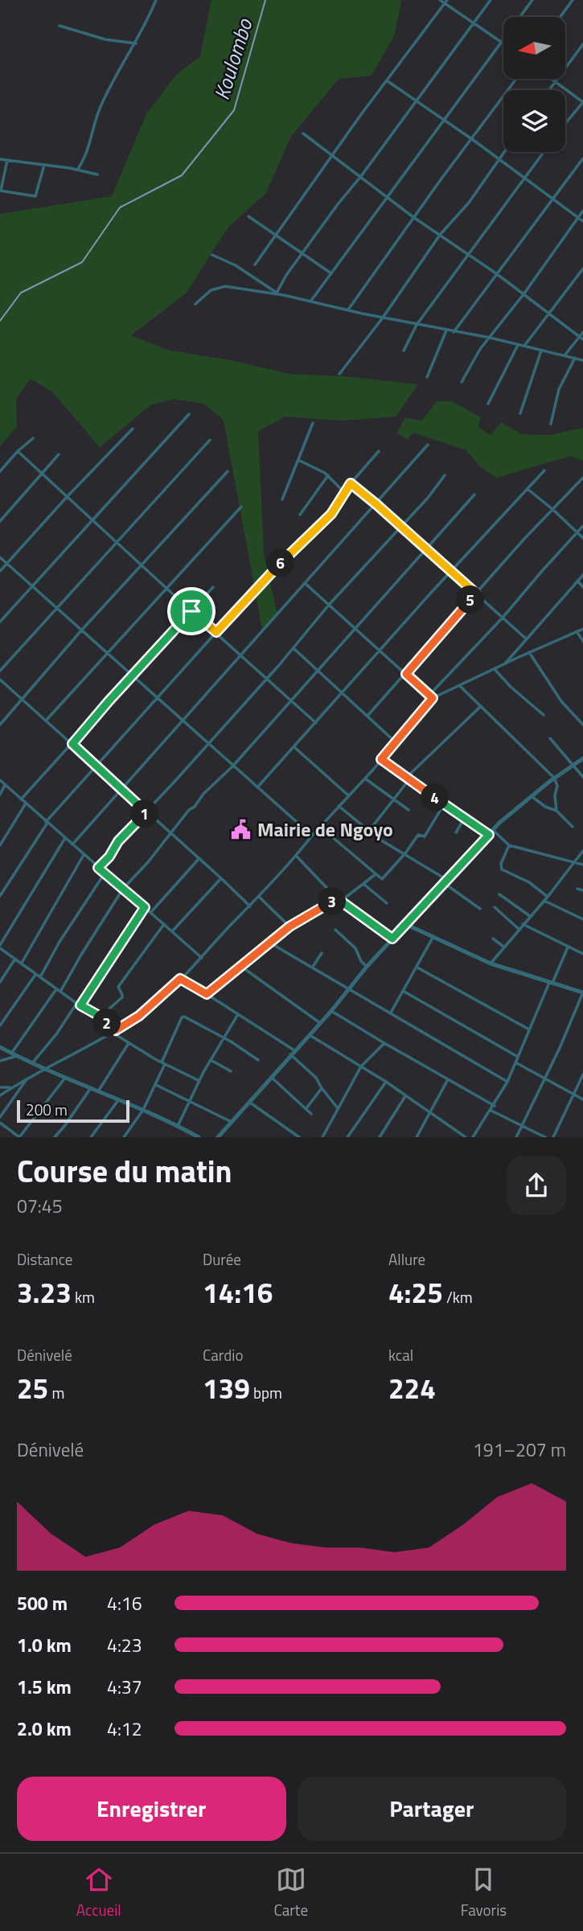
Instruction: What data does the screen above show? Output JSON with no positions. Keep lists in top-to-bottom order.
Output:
{
  "water": ["Koulombo"],
  "places": {
    "public building": ["Mairie de Ngoyo"]
  },
  "scale_bar": "200 m",
  "north": "left",
  "page": {
    "pins": [
      "6",
      "5",
      "4",
      "1",
      "3",
      "2"
    ],
    "scale": "200 m",
    "heading": ["Course du matin", "07:45"],
    "stats": [
      ["Distance", "3.23 km"],
      ["Durée", "14:16"],
      ["Allure", "4:25 /km"],
      ["Dénivelé", "25 m"],
      ["Cardio", "139 bpm"],
      ["kcal", "224"]
    ],
    "chart": ["Dénivelé", "191–207 m"],
    "list": [
      {
        "name": "500 m",
        "note": "4:16"
      },
      {
        "name": "1.0 km",
        "note": "4:23"
      },
      {
        "name": "1.5 km",
        "note": "4:37"
      },
      {
        "name": "2.0 km",
        "note": "4:12"
      }
    ],
    "buttons": ["Enregistrer", "Partager"],
    "tabs": ["Accueil", "Carte", "Favoris"]
  }
}
